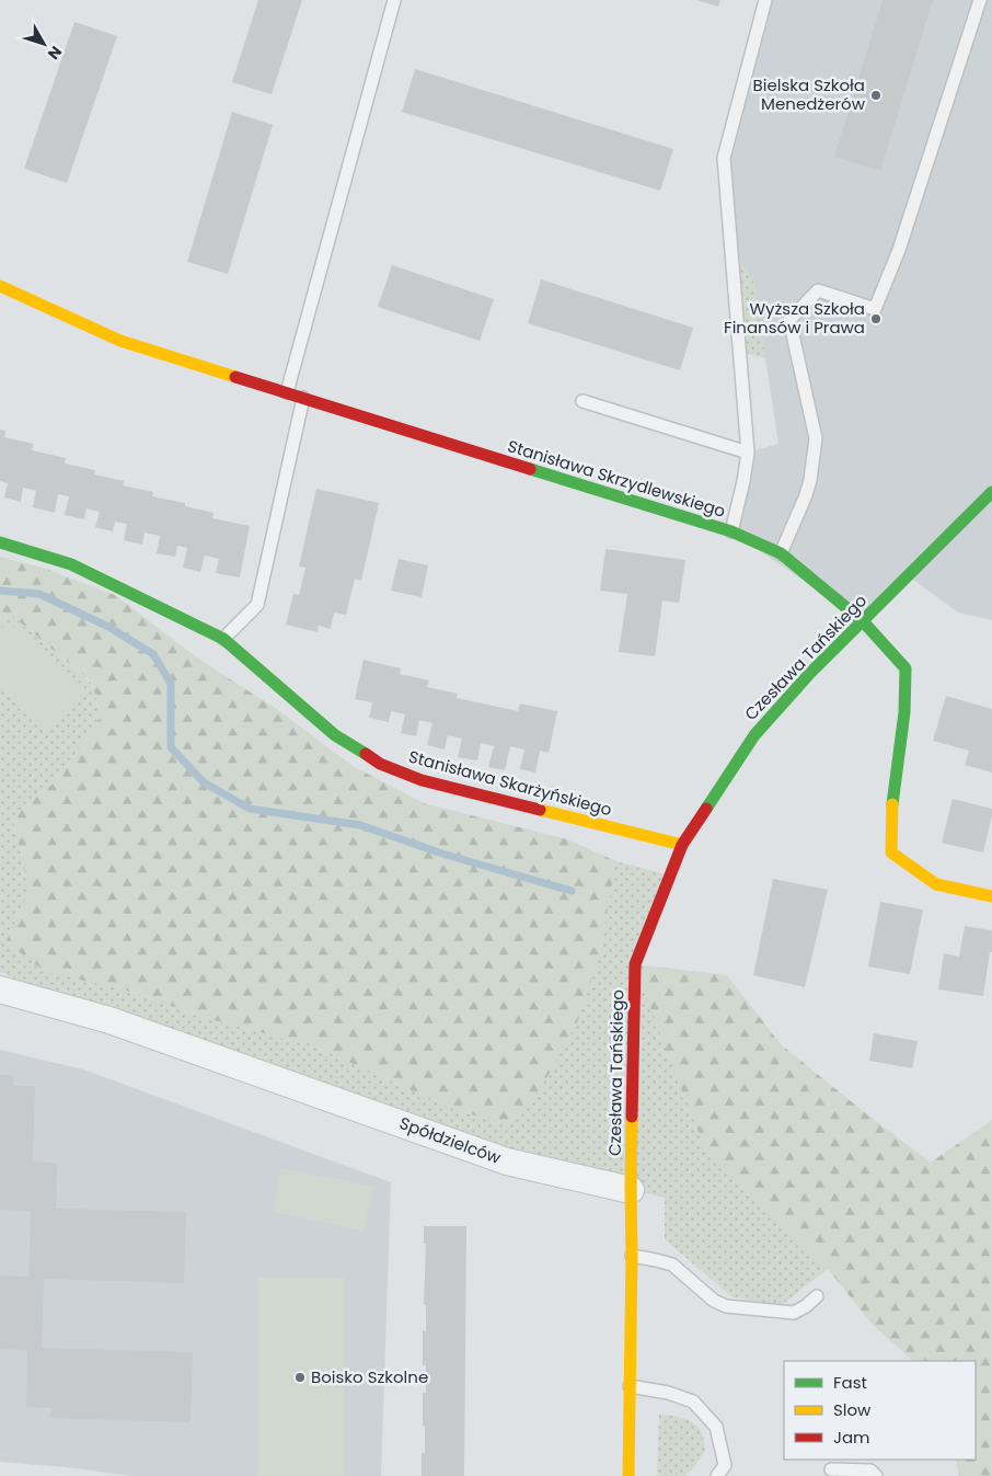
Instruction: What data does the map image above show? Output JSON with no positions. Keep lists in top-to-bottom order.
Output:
{
  "streets": {
    "street": [
      "Stanisława Skrzydlewskiego",
      "Czesława Tańskiego",
      "Stanisława Skarżyńskiego",
      "Spółdzielców"
    ]
  },
  "crossings": [
    ["Stanisława Skrzydlewskiego", "Czesława Tańskiego"],
    ["Czesława Tańskiego", "Stanisława Skarżyńskiego"],
    ["Czesława Tańskiego", "Spółdzielców"]
  ],
  "places": ["Bielska Szkoła Menedżerów", "Wyższa Szkoła Finansów i Prawa", "Boisko Szkolne"],
  "legend": ["Fast", "Slow", "Jam"],
  "north": "bottom right"
}
